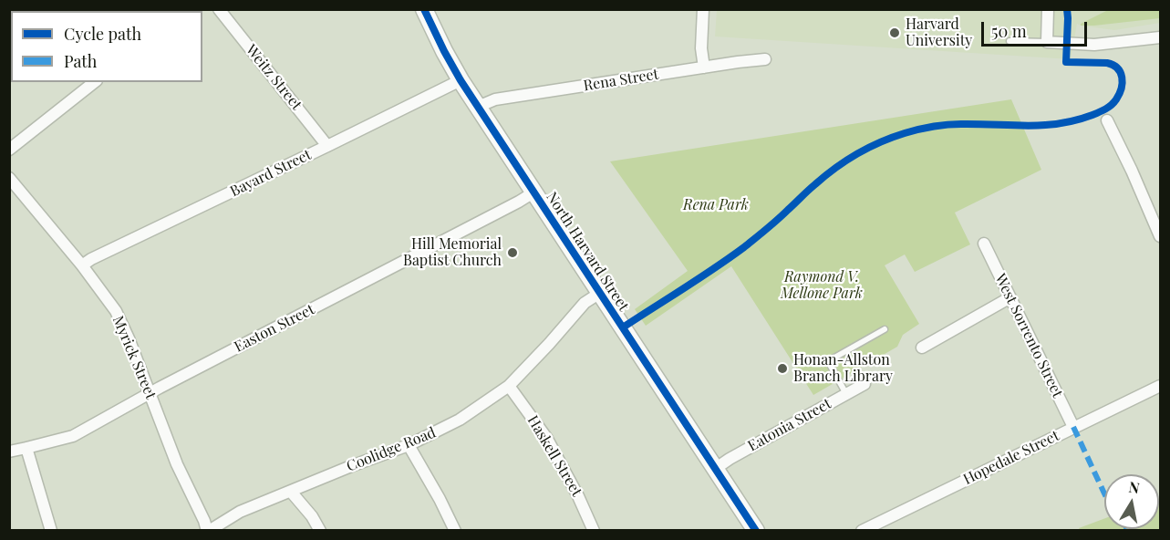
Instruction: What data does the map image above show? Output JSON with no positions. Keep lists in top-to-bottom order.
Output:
{
  "streets": {
    "main road": ["North Harvard Street"],
    "street": [
      "Weitz Street",
      "Rena Street",
      "Bayard Street",
      "Easton Street",
      "West Sorrento Street",
      "Myrick Street",
      "Eatonia Street",
      "Coolidge Road",
      "Haskell Street",
      "Hopedale Street"
    ]
  },
  "crossings": [
    ["Weitz Street", "Bayard Street"],
    ["Rena Street", "North Harvard Street"],
    ["Bayard Street", "North Harvard Street"],
    ["Bayard Street", "Myrick Street"],
    ["North Harvard Street", "Easton Street"],
    ["North Harvard Street", "Eatonia Street"],
    ["North Harvard Street", "Coolidge Road"],
    ["Easton Street", "Myrick Street"],
    ["West Sorrento Street", "Hopedale Street"],
    ["Myrick Street", "Coolidge Road"],
    ["Coolidge Road", "Haskell Street"]
  ],
  "parks": ["Rena Park", "Raymond V. Mellone Park"],
  "places": ["Harvard University", "Hill Memorial Baptist Church", "Honan-Allston Branch Library"],
  "legend": ["Cycle path", "Path"],
  "scale_bar": "50 m",
  "north": "top"
}
